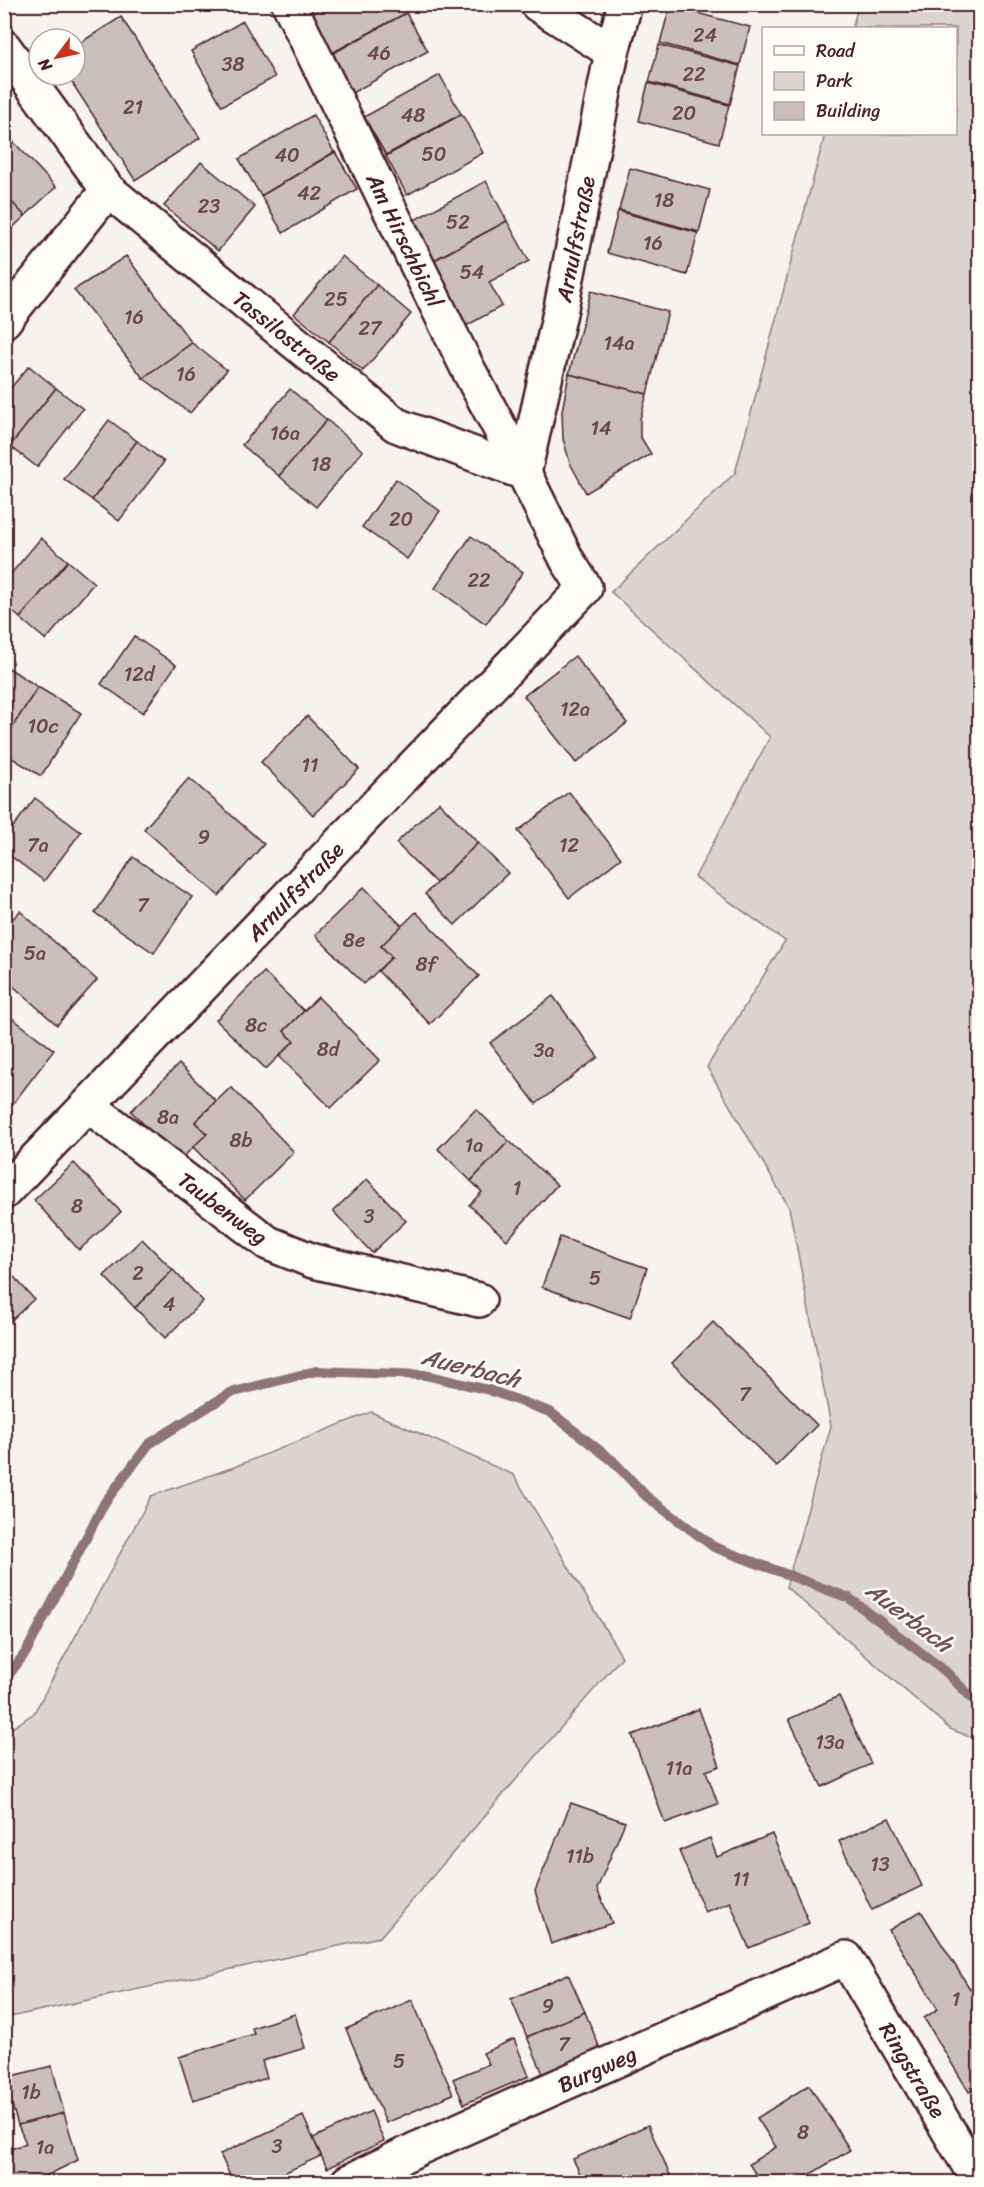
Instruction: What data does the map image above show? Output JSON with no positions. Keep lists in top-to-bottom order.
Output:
{
  "streets": {
    "street": [
      "Arnulfstraße",
      "Am Hirschbichl",
      "Tassilostraße",
      "Taubenweg",
      "Burgweg",
      "Ringstraße"
    ]
  },
  "crossings": [
    ["Arnulfstraße", "Am Hirschbichl"],
    ["Arnulfstraße", "Tassilostraße"],
    ["Arnulfstraße", "Taubenweg"],
    ["Am Hirschbichl", "Tassilostraße"],
    ["Burgweg", "Ringstraße"]
  ],
  "water": ["Auerbach"],
  "house_numbers": [
    "24",
    "46",
    "38",
    "22",
    "21",
    "20",
    "48",
    "50",
    "40",
    "42",
    "18",
    "23",
    "52",
    "16",
    "54",
    "25",
    "16",
    "27",
    "14a",
    "16",
    "14",
    "16a",
    "18",
    "20",
    "22",
    "12d",
    "12a",
    "10c",
    "11",
    "9",
    "7a",
    "12",
    "7",
    "8e",
    "5a",
    "8f",
    "8c",
    "8d",
    "3a",
    "8a",
    "8b",
    "1a",
    "1",
    "8",
    "3",
    "2",
    "5",
    "4",
    "7",
    "13a",
    "11a",
    "11b",
    "13",
    "11",
    "1",
    "9",
    "7",
    "5",
    "1b",
    "8",
    "3",
    "1a"
  ],
  "legend": ["Road", "Park", "Building"],
  "north": "bottom left"
}
